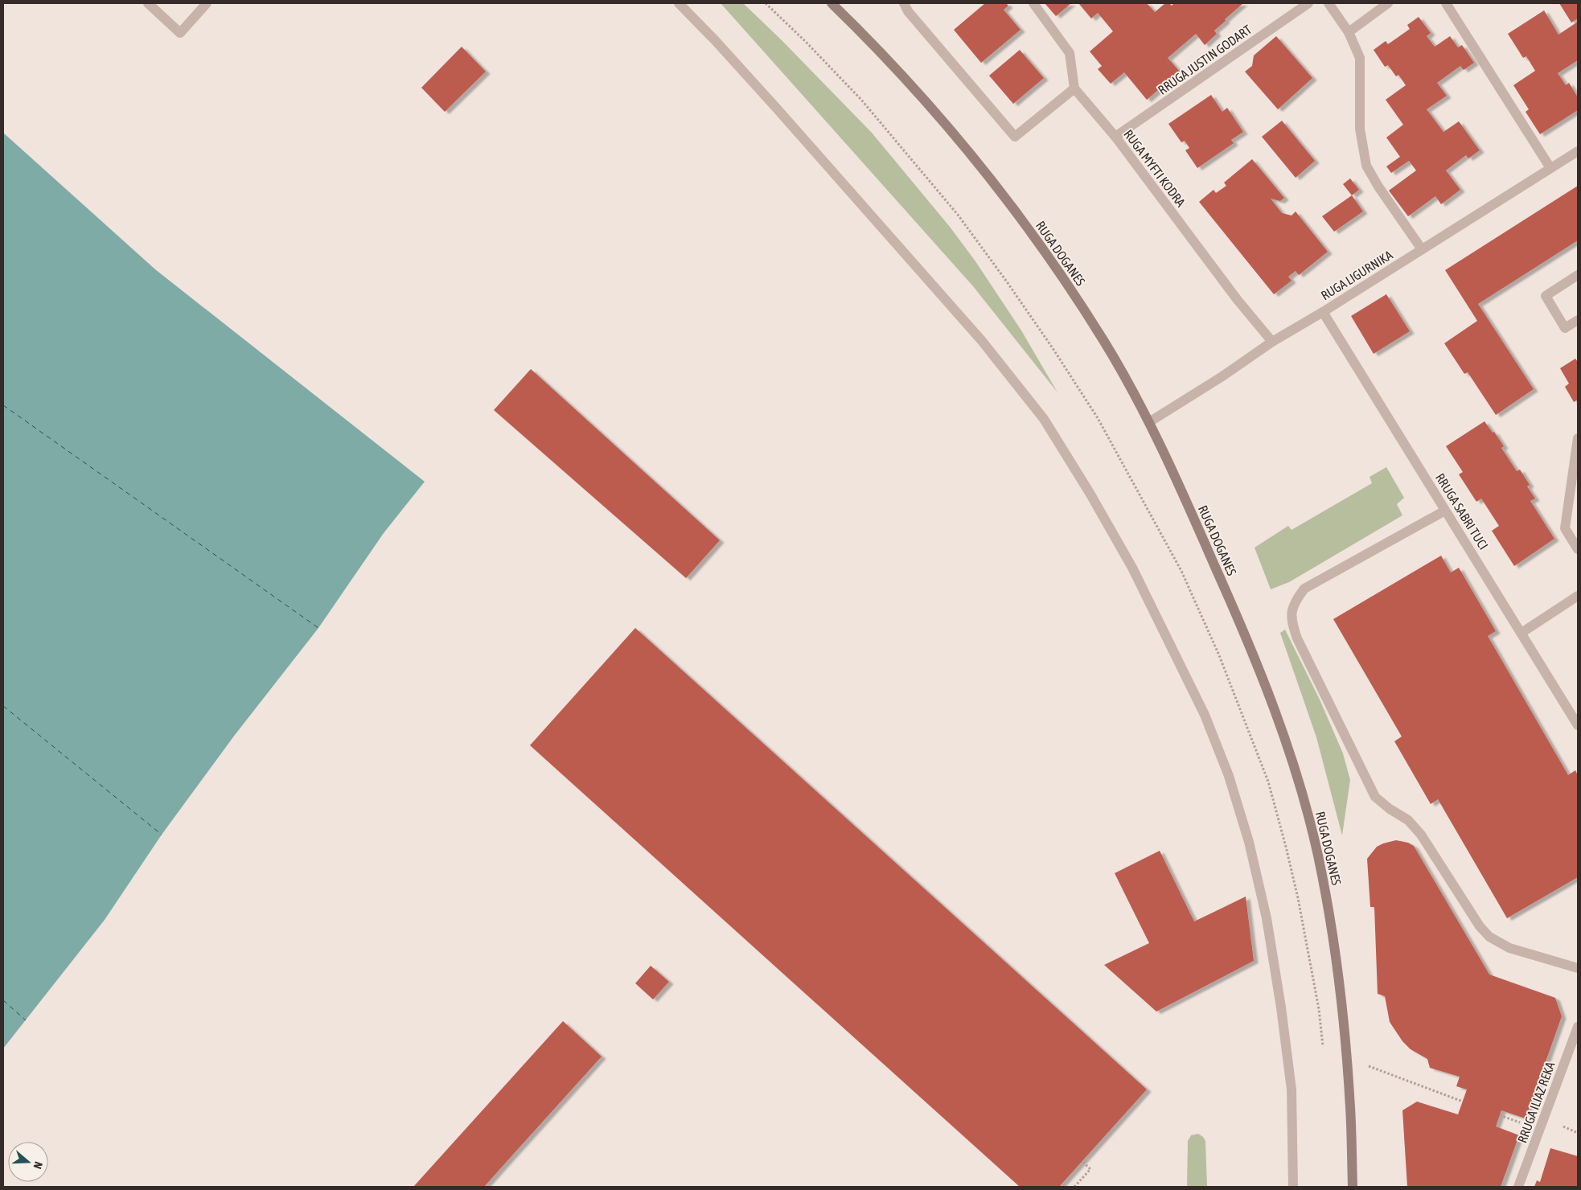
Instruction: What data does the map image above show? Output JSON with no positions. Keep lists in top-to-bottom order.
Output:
{
  "streets": {
    "main road": ["RUGA DOGANES"],
    "street": [
      "RRUGA JUSTIN GODART",
      "RUGA MYFTI KODRA",
      "RUGA LIGURNIKA",
      "RRUGA SABRI TUCI",
      "RRUGA ILIAZ REKA"
    ]
  },
  "crossings": [
    ["RRUGA JUSTIN GODART", "RUGA MYFTI KODRA"],
    ["RUGA MYFTI KODRA", "RUGA LIGURNIKA"],
    ["RUGA DOGANES", "RUGA LIGURNIKA"],
    ["RUGA LIGURNIKA", "RRUGA SABRI TUCI"]
  ],
  "north": "right"
}
